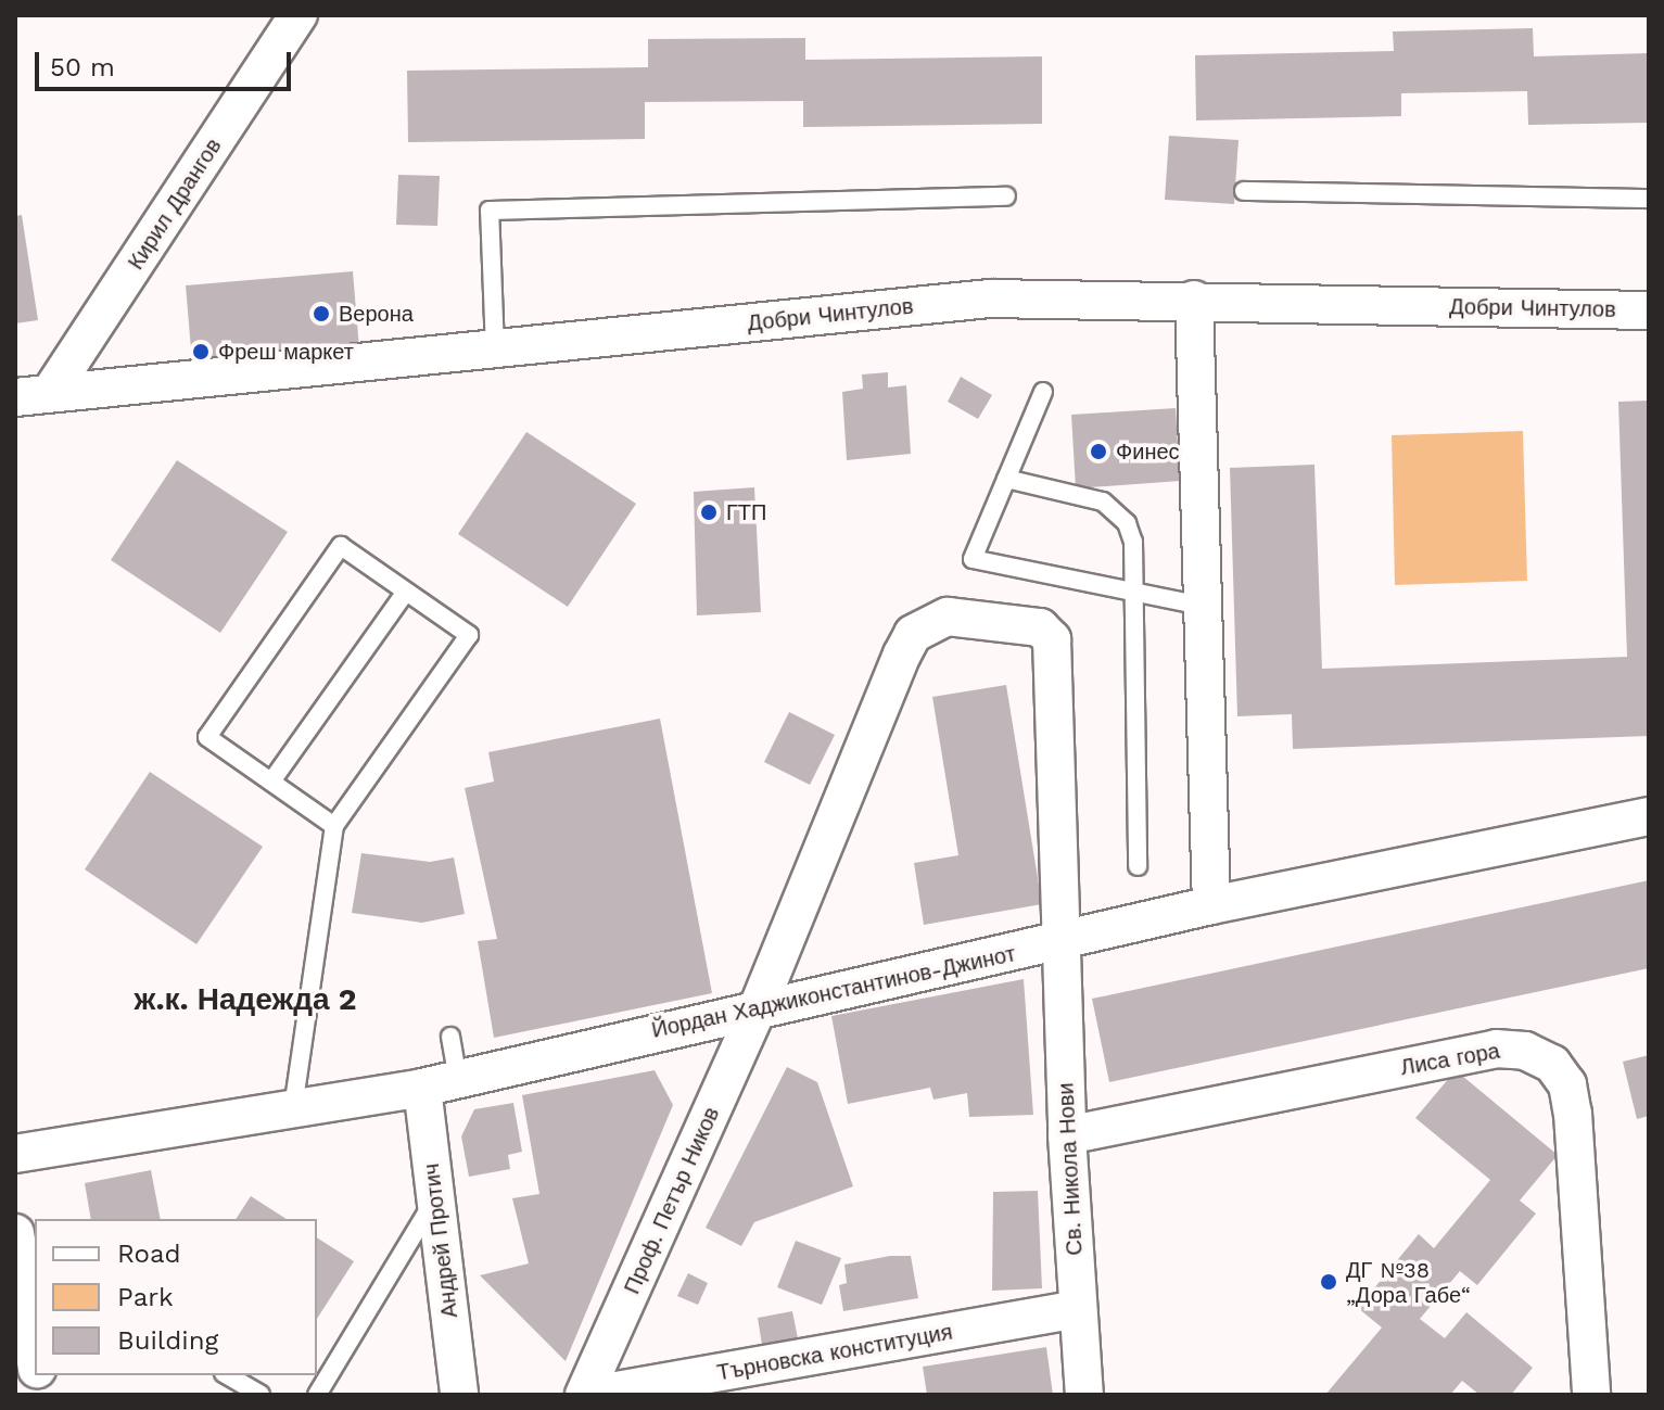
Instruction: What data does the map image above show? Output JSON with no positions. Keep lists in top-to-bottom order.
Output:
{
  "streets": {
    "street": [
      "Кирил Дрангов",
      "Добри Чинтулов",
      "Йордан Хаджиконстантинов-Джинот",
      "Лиса гора",
      "Св. Никола Нови",
      "Проф. Петър Ников",
      "Андрей Протич",
      "Търновска конституция"
    ]
  },
  "crossings": [
    ["Кирил Дрангов", "Добри Чинтулов"],
    ["Йордан Хаджиконстантинов-Джинот", "Св. Никола Нови"],
    ["Йордан Хаджиконстантинов-Джинот", "Проф. Петър Ников"],
    ["Йордан Хаджиконстантинов-Джинот", "Андрей Протич"],
    ["Лиса гора", "Св. Никола Нови"],
    ["Св. Никола Нови", "Проф. Петър Ников"],
    ["Св. Никола Нови", "Търновска конституция"]
  ],
  "districts": ["ж.к. Надежда 2"],
  "places": [
    "Верона",
    "Фреш маркет",
    "Финес",
    "ГТП",
    "ДГ №38 „Дора Габе“"
  ],
  "legend": ["Road", "Park", "Building"],
  "scale_bar": "50 m"
}
